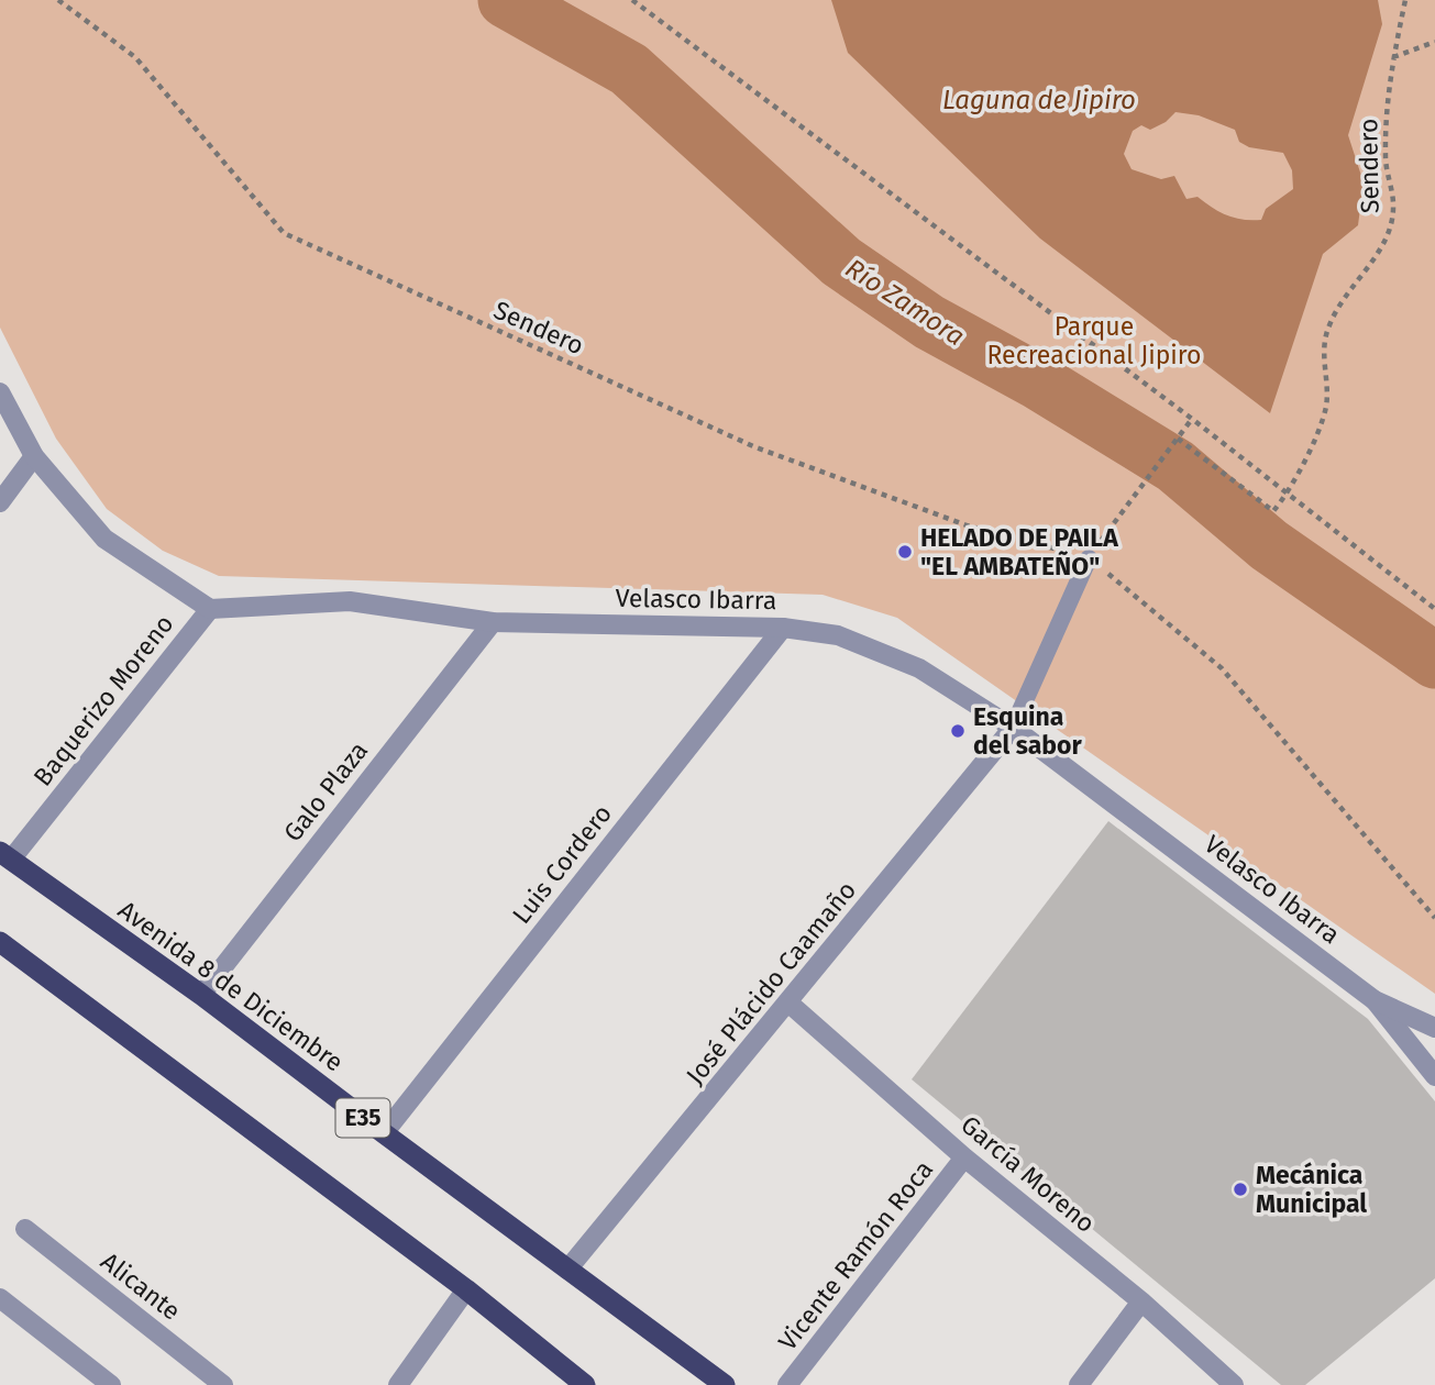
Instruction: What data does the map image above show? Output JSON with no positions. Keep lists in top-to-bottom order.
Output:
{
  "streets": {
    "highway": ["Avenida 8 de Diciembre", "E35"],
    "street": [
      "Velasco Ibarra",
      "Baquerizo Moreno",
      "Galo Plaza",
      "Luis Cordero",
      "José Plácido Caamaño",
      "García Moreno",
      "Vicente Ramón Roca",
      "Alicante"
    ],
    "path": ["Sendero"]
  },
  "crossings": [
    ["Velasco Ibarra", "Baquerizo Moreno"],
    ["Velasco Ibarra", "Galo Plaza"],
    ["Velasco Ibarra", "Luis Cordero"],
    ["Velasco Ibarra", "José Plácido Caamaño"],
    ["Baquerizo Moreno", "Avenida 8 de Diciembre"],
    ["Galo Plaza", "Avenida 8 de Diciembre"],
    ["Luis Cordero", "Avenida 8 de Diciembre"],
    ["José Plácido Caamaño", "Avenida 8 de Diciembre"],
    ["José Plácido Caamaño", "García Moreno"],
    ["García Moreno", "Vicente Ramón Roca"]
  ],
  "water": ["Laguna de Jipiro", "Río Zamora"],
  "parks": ["Parque Recreacional Jipiro"],
  "places": ["HELADO DE PAILA \"EL AMBATEÑO\"", "Esquina del sabor", "Mecánica Municipal"]
}
